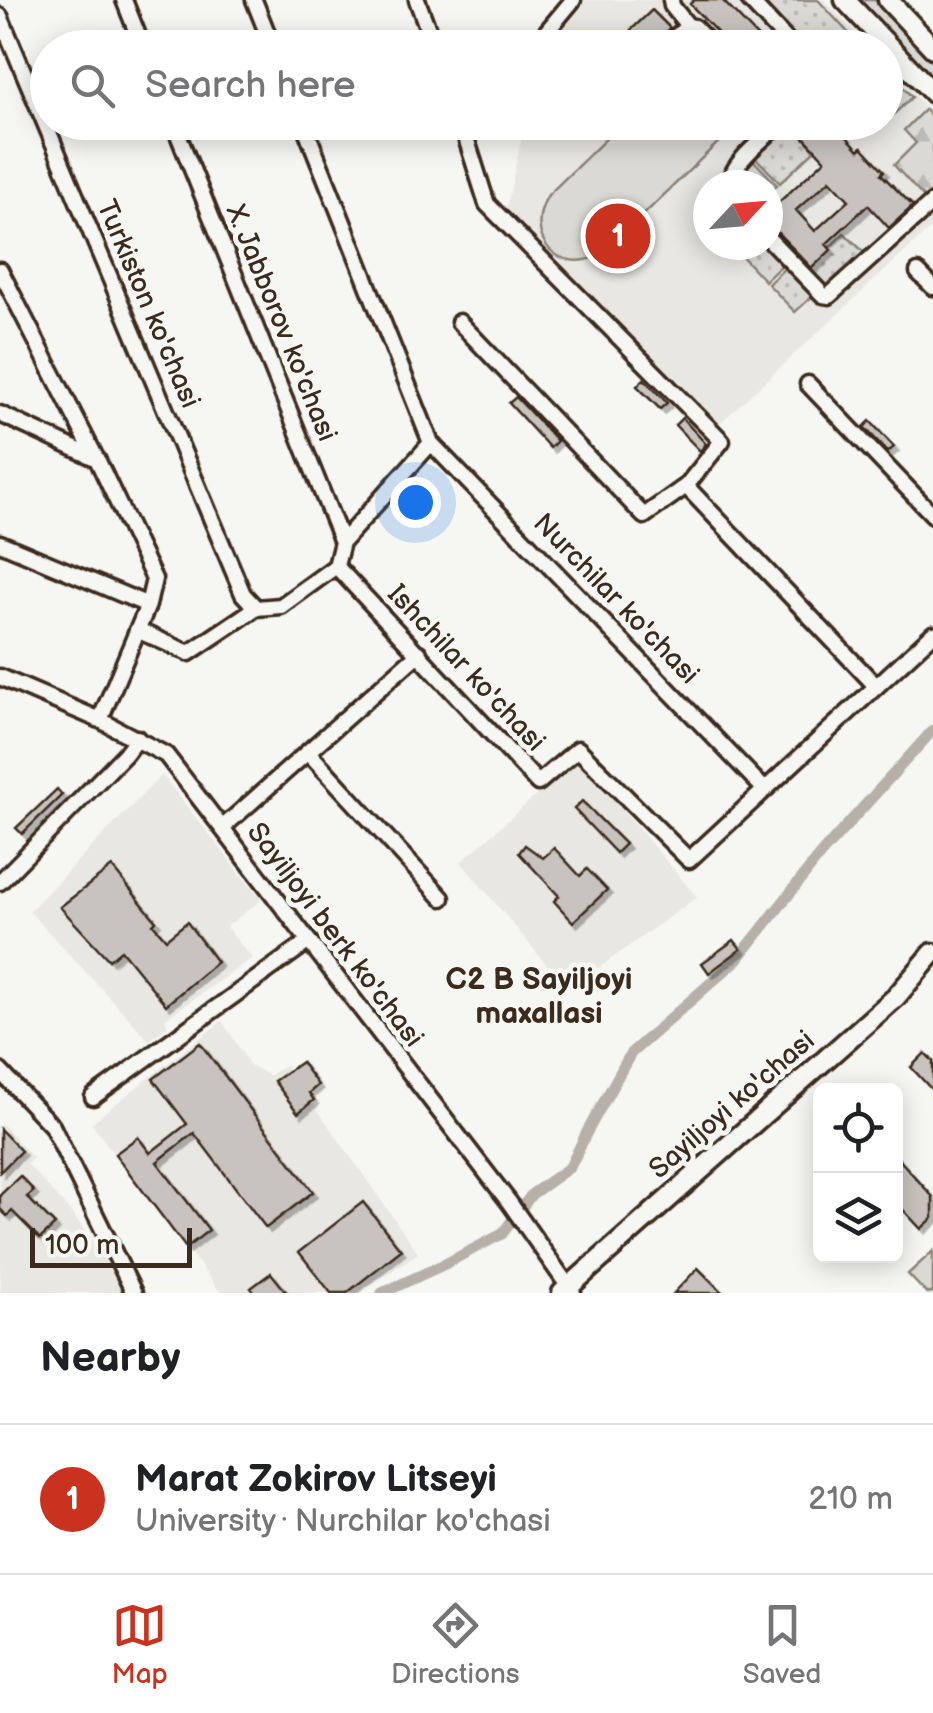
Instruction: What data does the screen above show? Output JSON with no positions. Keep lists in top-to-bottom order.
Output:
{
  "streets": {
    "main road": ["Sayiljoyi ko'chasi"],
    "street": [
      "Turkiston ko'chasi",
      "X. Jabborov ko'chasi",
      "Nurchilar ko'chasi",
      "Ishchilar ko'chasi",
      "Sayiljoyi berk ko'chasi"
    ]
  },
  "crossings": [
    ["Nurchilar ko'chasi", "Ishchilar ko'chasi"],
    ["Sayiljoyi berk ko'chasi", "Sayiljoyi ko'chasi"]
  ],
  "districts": ["C2 B Sayiljoyi maxallasi"],
  "scale_bar": "100 m",
  "north": "top right",
  "page": {
    "search": "Search here",
    "pins": "1",
    "scale": "100 m",
    "heading": "Nearby",
    "list": [
      {
        "mark": "1",
        "name": "Marat Zokirov Litseyi",
        "note": "University · Nurchilar ko'chasi",
        "value": "210 m"
      }
    ],
    "nav": ["Map", "Directions", "Saved"]
  }
}
